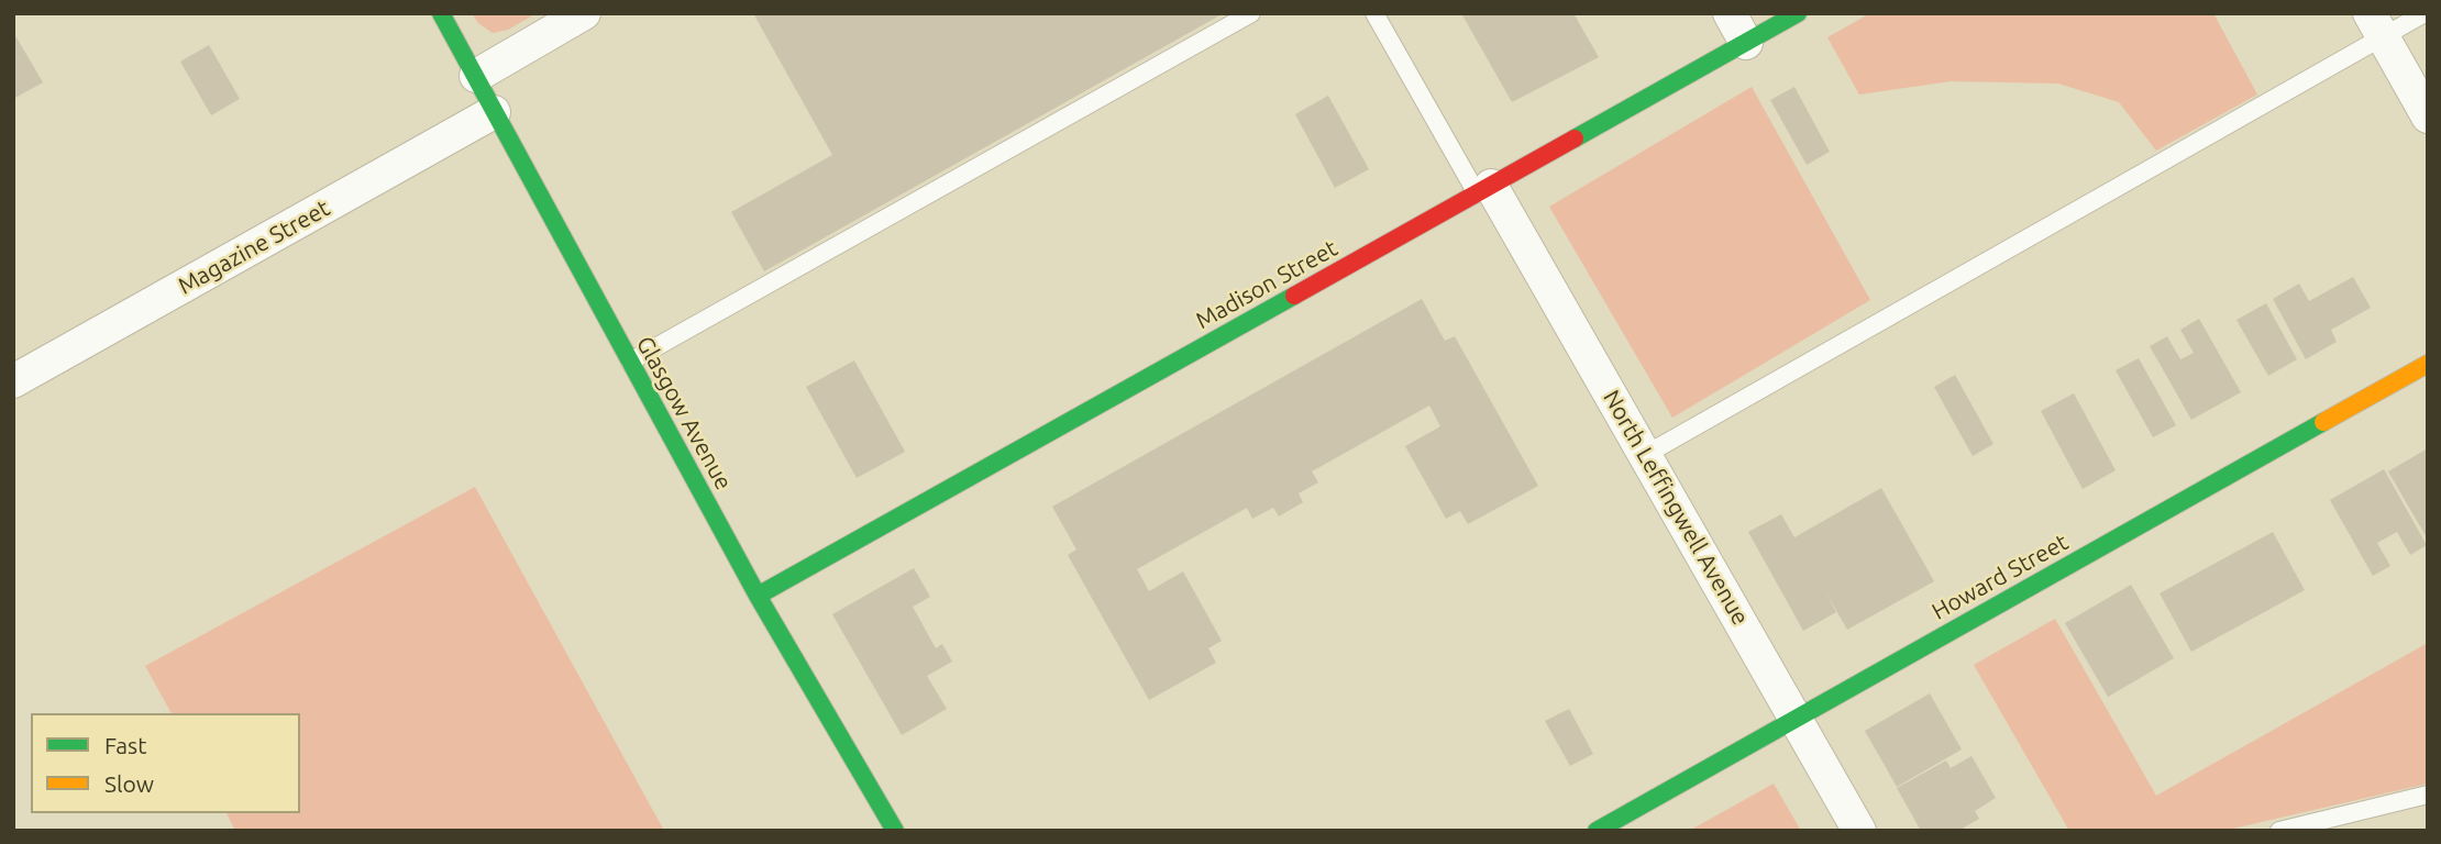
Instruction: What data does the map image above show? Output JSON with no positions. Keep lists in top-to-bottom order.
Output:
{
  "streets": {
    "street": [
      "Magazine Street",
      "Madison Street",
      "Glasgow Avenue",
      "North Leffingwell Avenue",
      "Howard Street"
    ]
  },
  "crossings": [
    ["Magazine Street", "Glasgow Avenue"],
    ["Madison Street", "Glasgow Avenue"],
    ["Madison Street", "North Leffingwell Avenue"],
    ["North Leffingwell Avenue", "Howard Street"]
  ],
  "legend": ["Fast", "Slow"]
}
